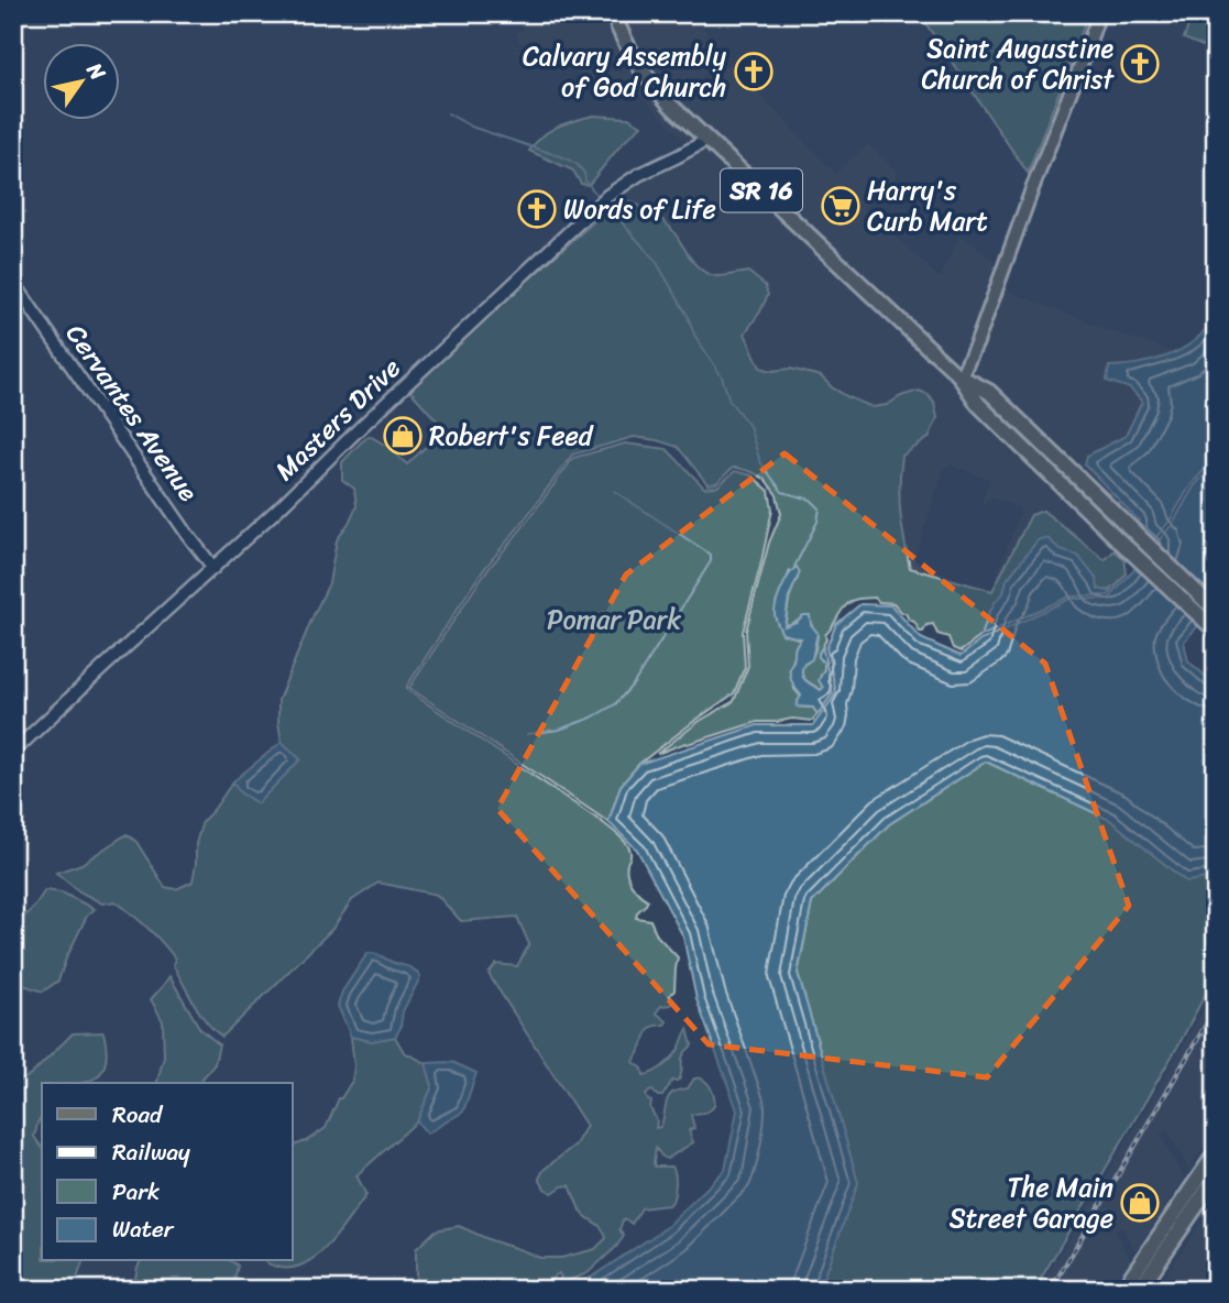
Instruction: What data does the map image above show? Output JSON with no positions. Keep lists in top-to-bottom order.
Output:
{
  "streets": {
    "highway": ["SR 16"],
    "street": ["Cervantes Avenue", "Masters Drive"]
  },
  "crossings": [
    ["SR 16", "Masters Drive"],
    ["Cervantes Avenue", "Masters Drive"]
  ],
  "parks": ["Pomar Park"],
  "places": {
    "church": ["Saint Augustine Church of Christ", "Calvary Assembly of God Church", "Words of Life"],
    "supermarket": ["Harry's Curb Mart"],
    "shop": ["Robert's Feed", "The Main Street Garage"]
  },
  "legend": [
    "Road",
    "Railway",
    "Park",
    "Water"
  ],
  "north": "top right"
}
